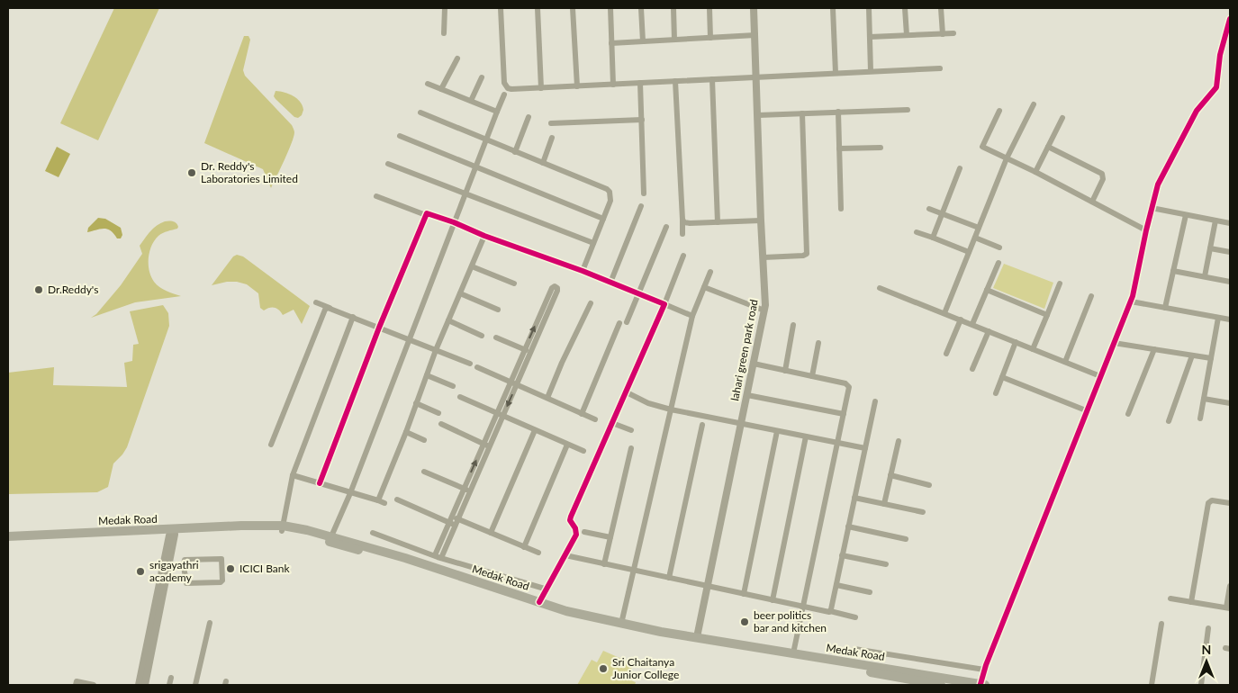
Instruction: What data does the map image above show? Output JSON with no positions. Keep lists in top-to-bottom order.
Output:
{
  "streets": {
    "main road": ["Medak Road"],
    "street": ["lahari green park road"]
  },
  "crossings": [
    ["lahari green park road", "Medak Road"]
  ],
  "places": [
    "Dr. Reddy's Laboratories Limited",
    "Dr.Reddy's",
    "ICICI Bank",
    "srigayathri academy",
    "beer politics bar and kitchen",
    "Sri Chaitanya Junior College"
  ],
  "north": "top"
}
